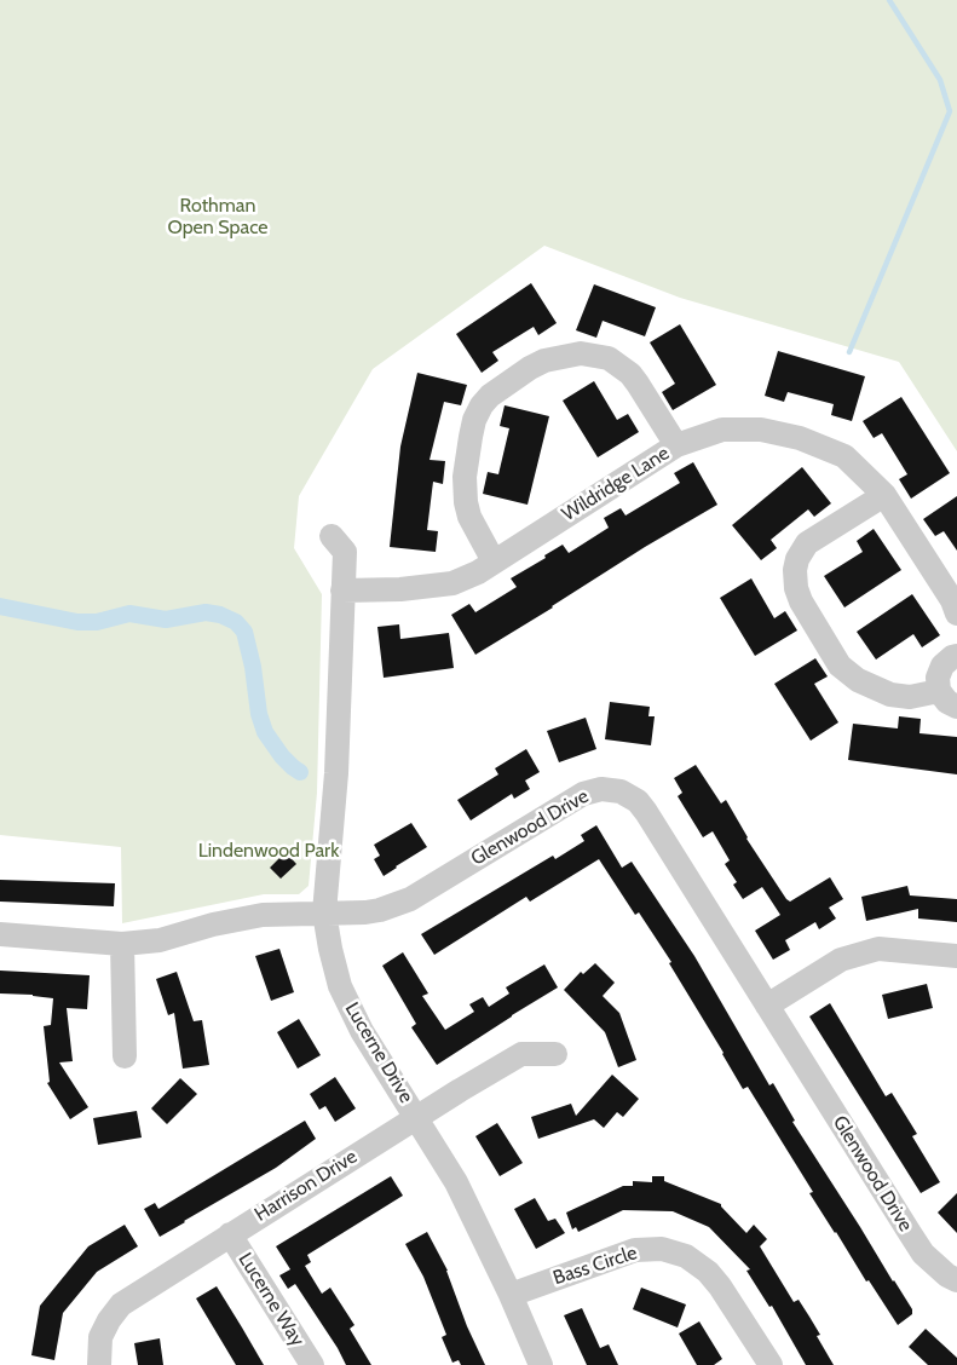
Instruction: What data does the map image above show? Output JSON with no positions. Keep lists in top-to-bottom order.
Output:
{
  "streets": {
    "street": [
      "Wildridge Lane",
      "Glenwood Drive",
      "Lucerne Drive",
      "Harrison Drive",
      "Bass Circle",
      "Lucerne Way"
    ]
  },
  "crossings": [
    ["Wildridge Lane", "Lucerne Drive"],
    ["Glenwood Drive", "Lucerne Drive"],
    ["Lucerne Drive", "Harrison Drive"],
    ["Lucerne Drive", "Bass Circle"],
    ["Harrison Drive", "Lucerne Way"]
  ],
  "parks": ["Rothman Open Space", "Lindenwood Park"]
}
